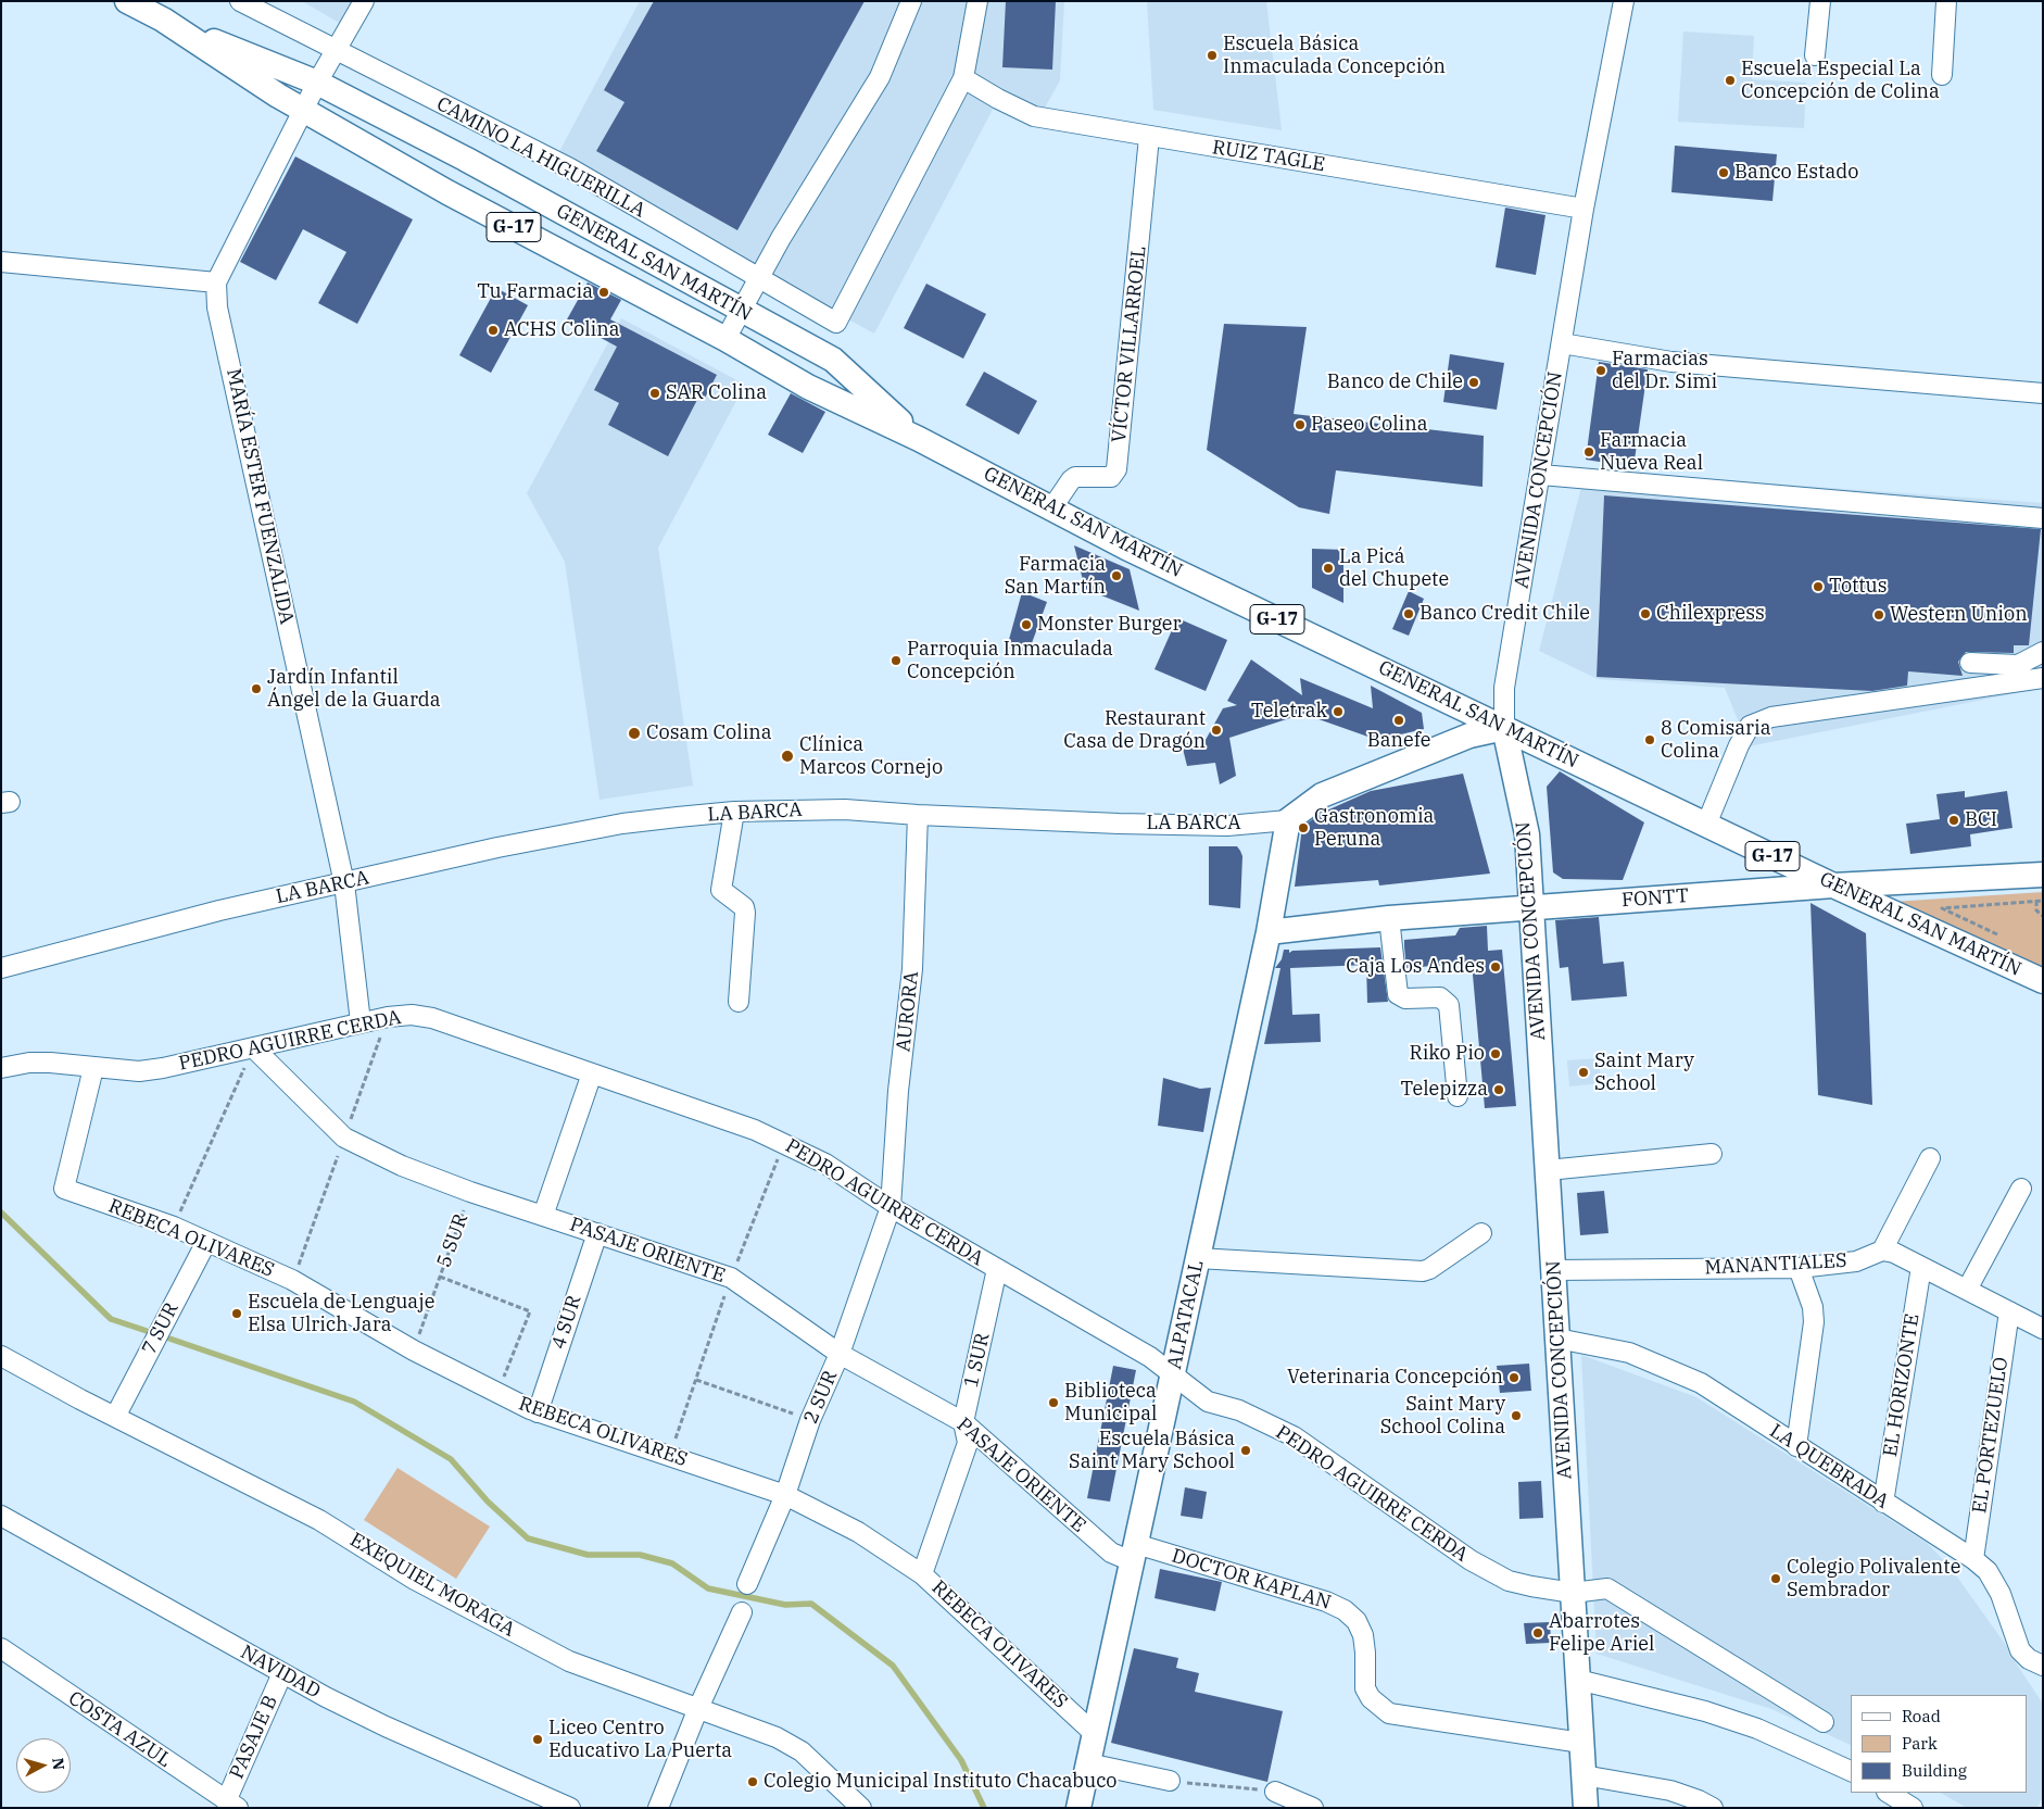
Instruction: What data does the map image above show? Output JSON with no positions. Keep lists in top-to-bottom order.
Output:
{
  "streets": {
    "main road": [
      "G-17",
      "GENERAL SAN MARTÍN",
      "AVENIDA CONCEPCIÓN",
      "FONTT",
      "ALPATACAL"
    ],
    "street": [
      "RUIZ TAGLE",
      "CAMINO LA HIGUERILLA",
      "VÍCTOR VILLARROEL",
      "MARÍA ESTER FUENZALIDA",
      "LA BARCA",
      "AURORA",
      "PEDRO AGUIRRE CERDA",
      "REBECA OLIVARES",
      "PASAJE ORIENTE",
      "MANANTIALES",
      "4 SUR",
      "7 SUR",
      "1 SUR",
      "EL HORIZONTE",
      "2 SUR",
      "EL PORTEZUELO",
      "LA QUEBRADA",
      "DOCTOR KAPLAN",
      "EXEQUIEL MORAGA",
      "NAVIDAD",
      "COSTA AZUL",
      "PASAJE B"
    ],
    "path": ["5 SUR"]
  },
  "crossings": [
    ["RUIZ TAGLE", "CAMINO LA HIGUERILLA"],
    ["RUIZ TAGLE", "VÍCTOR VILLARROEL"],
    ["RUIZ TAGLE", "AVENIDA CONCEPCIÓN"],
    ["GENERAL SAN MARTÍN", "VÍCTOR VILLARROEL"],
    ["GENERAL SAN MARTÍN", "AVENIDA CONCEPCIÓN"],
    ["GENERAL SAN MARTÍN", "FONTT"],
    ["AVENIDA CONCEPCIÓN", "FONTT"],
    ["AVENIDA CONCEPCIÓN", "PEDRO AGUIRRE CERDA"],
    ["AVENIDA CONCEPCIÓN", "MANANTIALES"],
    ["AVENIDA CONCEPCIÓN", "LA QUEBRADA"],
    ["AVENIDA CONCEPCIÓN", "DOCTOR KAPLAN"],
    ["MARÍA ESTER FUENZALIDA", "LA BARCA"],
    ["MARÍA ESTER FUENZALIDA", "PEDRO AGUIRRE CERDA"],
    ["LA BARCA", "AURORA"],
    ["LA BARCA", "ALPATACAL"],
    ["FONTT", "ALPATACAL"],
    ["AURORA", "PEDRO AGUIRRE CERDA"],
    ["AURORA", "2 SUR"],
    ["PEDRO AGUIRRE CERDA", "REBECA OLIVARES"],
    ["PEDRO AGUIRRE CERDA", "PASAJE ORIENTE"],
    ["PEDRO AGUIRRE CERDA", "ALPATACAL"],
    ["PEDRO AGUIRRE CERDA", "1 SUR"],
    ["PEDRO AGUIRRE CERDA", "2 SUR"],
    ["REBECA OLIVARES", "5 SUR"],
    ["REBECA OLIVARES", "ALPATACAL"],
    ["REBECA OLIVARES", "4 SUR"],
    ["REBECA OLIVARES", "7 SUR"],
    ["REBECA OLIVARES", "1 SUR"],
    ["REBECA OLIVARES", "2 SUR"],
    ["5 SUR", "PASAJE ORIENTE"],
    ["PASAJE ORIENTE", "ALPATACAL"],
    ["PASAJE ORIENTE", "4 SUR"],
    ["PASAJE ORIENTE", "1 SUR"],
    ["PASAJE ORIENTE", "2 SUR"],
    ["PASAJE ORIENTE", "DOCTOR KAPLAN"],
    ["ALPATACAL", "DOCTOR KAPLAN"],
    ["7 SUR", "EXEQUIEL MORAGA"],
    ["EL HORIZONTE", "LA QUEBRADA"],
    ["EL PORTEZUELO", "LA QUEBRADA"],
    ["NAVIDAD", "PASAJE B"],
    ["COSTA AZUL", "PASAJE B"]
  ],
  "places": [
    "Escuela Básica Inmaculada Concepción",
    "Escuela Especial La Concepción de Colina",
    "Banco Estado",
    "Tu Farmacia",
    "ACHS Colina",
    "Farmacias del Dr. Simi",
    "Banco de Chile",
    "SAR Colina",
    "Paseo Colina",
    "Farmacia Nueva Real",
    "La Picá del Chupete",
    "Farmacia San Martín",
    "Tottus",
    "Banco Credit Chile",
    "Chilexpress",
    "Western Union",
    "Monster Burger",
    "Parroquia Inmaculada Concepción",
    "Jardín Infantil Ángel de la Guarda",
    "Teletrak",
    "Banefe",
    "Restaurant Casa de Dragón",
    "Cosam Colina",
    "8 Comisaria Colina",
    "Clínica Marcos Cornejo",
    "BCI",
    "Gastronomia Peruna",
    "Caja Los Andes",
    "Riko Pio",
    "Saint Mary School",
    "Telepizza",
    "Escuela de Lenguaje Elsa Ulrich Jara",
    "Veterinaria Concepción",
    "Biblioteca Municipal",
    "Saint Mary School Colina",
    "Escuela Básica Saint Mary School",
    "Colegio Polivalente Sembrador",
    "Abarrotes Felipe Ariel",
    "Liceo Centro Educativo La Puerta",
    "Colegio Municipal Instituto Chacabuco"
  ],
  "legend": ["Road", "Park", "Building"],
  "north": "right"
}
